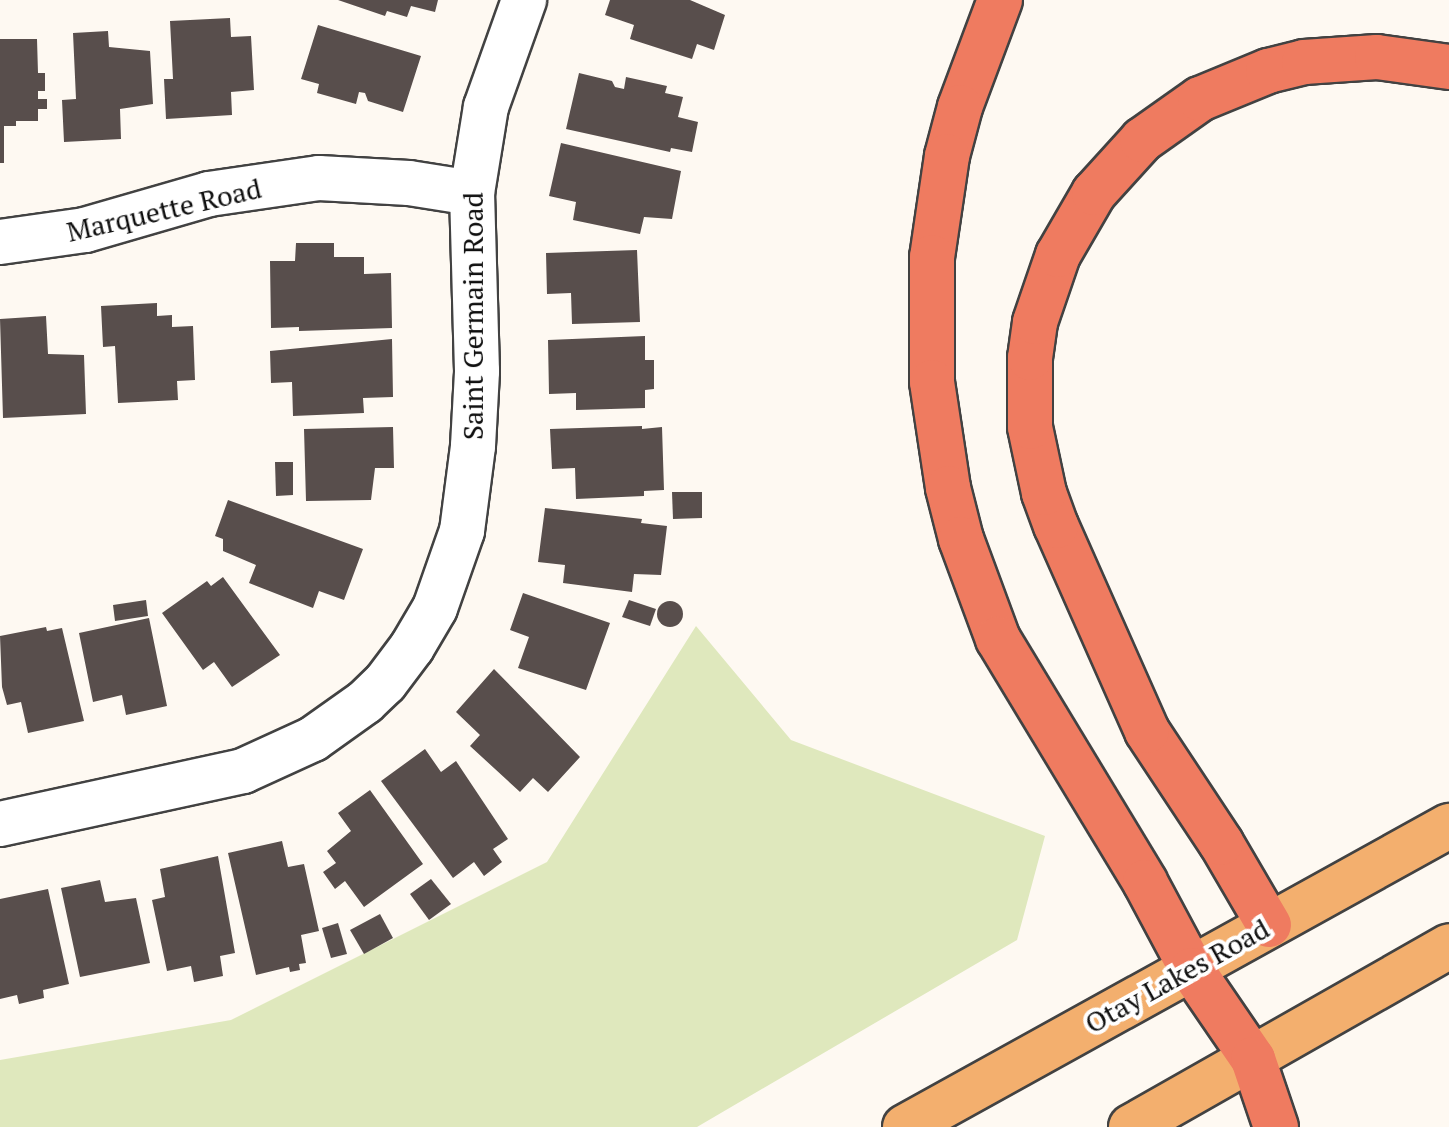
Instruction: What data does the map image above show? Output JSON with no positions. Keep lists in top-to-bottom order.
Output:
{
  "streets": {
    "main road": ["Otay Lakes Road"],
    "street": ["Marquette Road", "Saint Germain Road"]
  },
  "crossings": [
    ["Marquette Road", "Saint Germain Road"]
  ]
}
